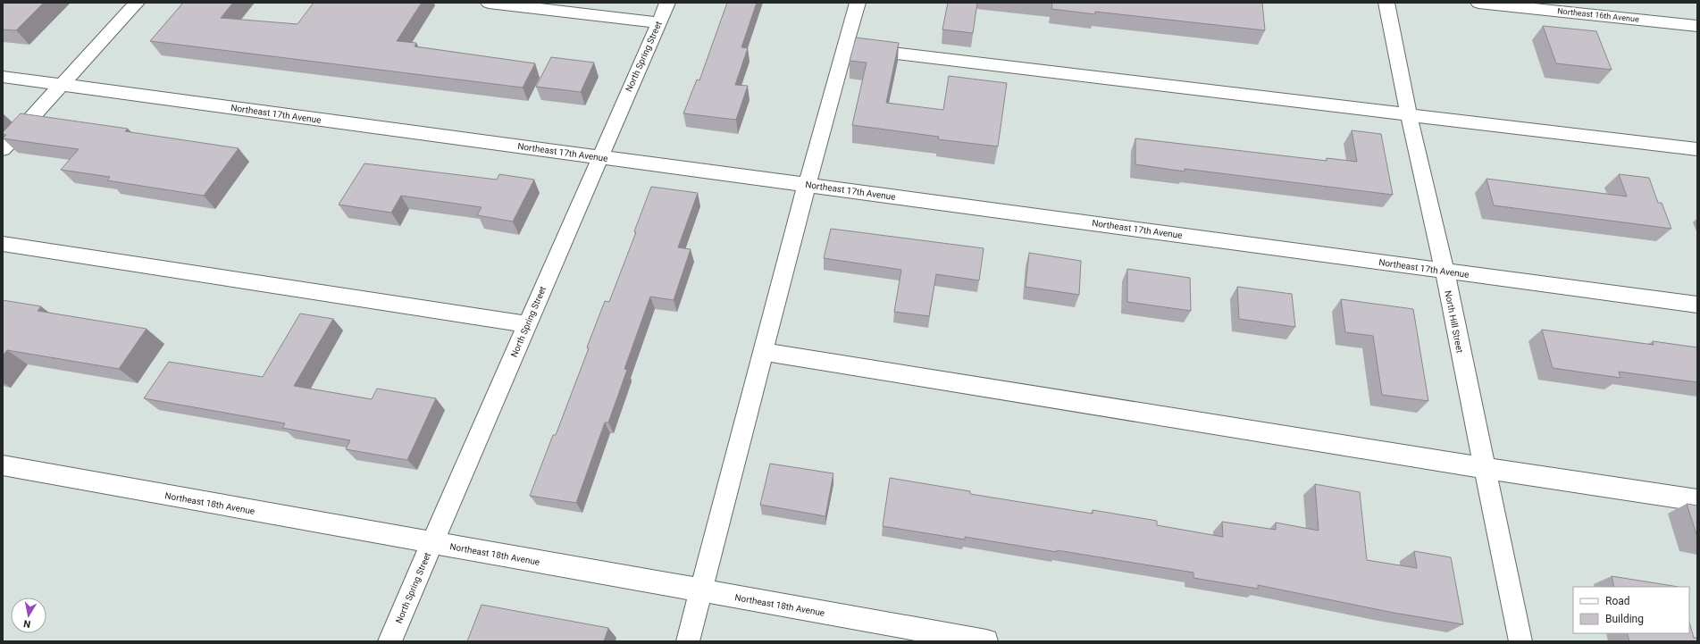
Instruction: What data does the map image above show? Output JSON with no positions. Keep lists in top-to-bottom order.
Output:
{
  "streets": {
    "street": [
      "Northeast 16th Avenue",
      "North Spring Street",
      "Northeast 17th Avenue",
      "North Hill Street",
      "Northeast 18th Avenue"
    ]
  },
  "crossings": [
    ["North Spring Street", "Northeast 17th Avenue"],
    ["North Spring Street", "Northeast 18th Avenue"],
    ["Northeast 17th Avenue", "North Hill Street"]
  ],
  "legend": ["Road", "Building"],
  "north": "bottom"
}
